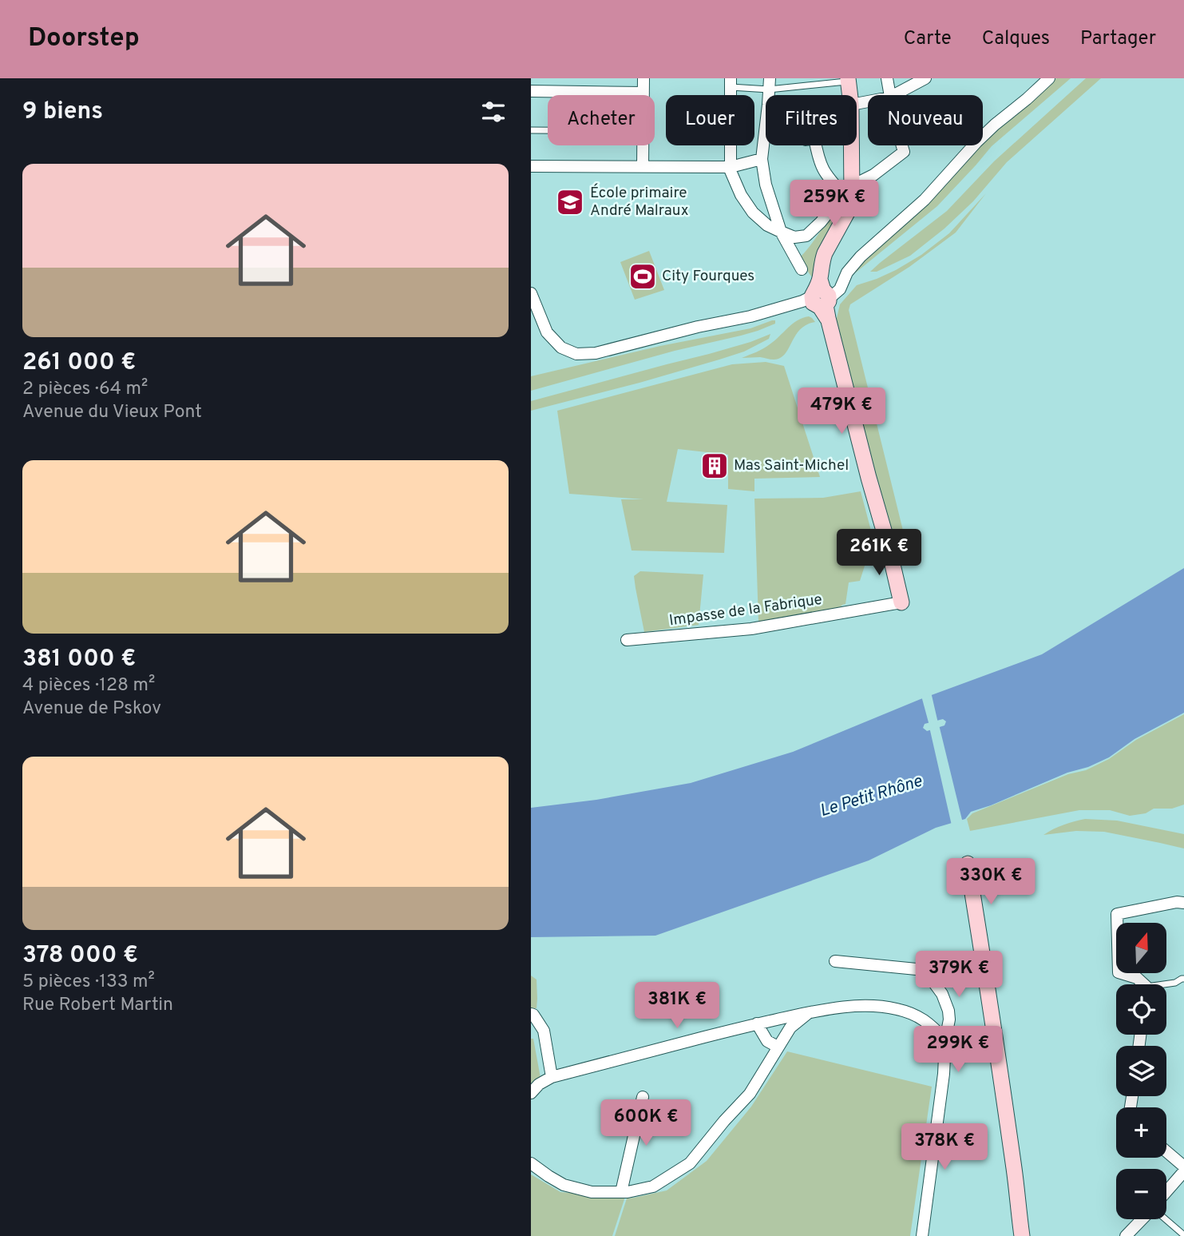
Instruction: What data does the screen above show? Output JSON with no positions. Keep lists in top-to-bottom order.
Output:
{
  "streets": {
    "street": ["Impasse de la Fabrique"]
  },
  "water": ["Le Petit Rhône"],
  "places": {
    "school or university": ["École primaire André Malraux"],
    "sports": ["City Fourques"],
    "building": ["Mas Saint-Michel"]
  },
  "north": "top",
  "page": {
    "header": "Doorstep",
    "nav": ["Carte", "Calques", "Partager"],
    "heading": "9 biens",
    "chip": [
      "Acheter",
      "Louer",
      "Filtres",
      "Nouveau"
    ],
    "list": [
      {
        "name": "261 000 €",
        "note": "2 pièces · 64 m² · Avenue du Vieux Pont"
      },
      {
        "name": "381 000 €",
        "note": "4 pièces · 128 m² · Avenue de Pskov"
      },
      {
        "name": "378 000 €",
        "note": "5 pièces · 133 m² · Rue Robert Martin"
      }
    ],
    "price": [
      "259K €",
      "479K €",
      "261K €",
      "330K €",
      "379K €",
      "381K €",
      "299K €",
      "600K €",
      "378K €"
    ],
    "map_buttons": ["+", "−"]
  }
}
